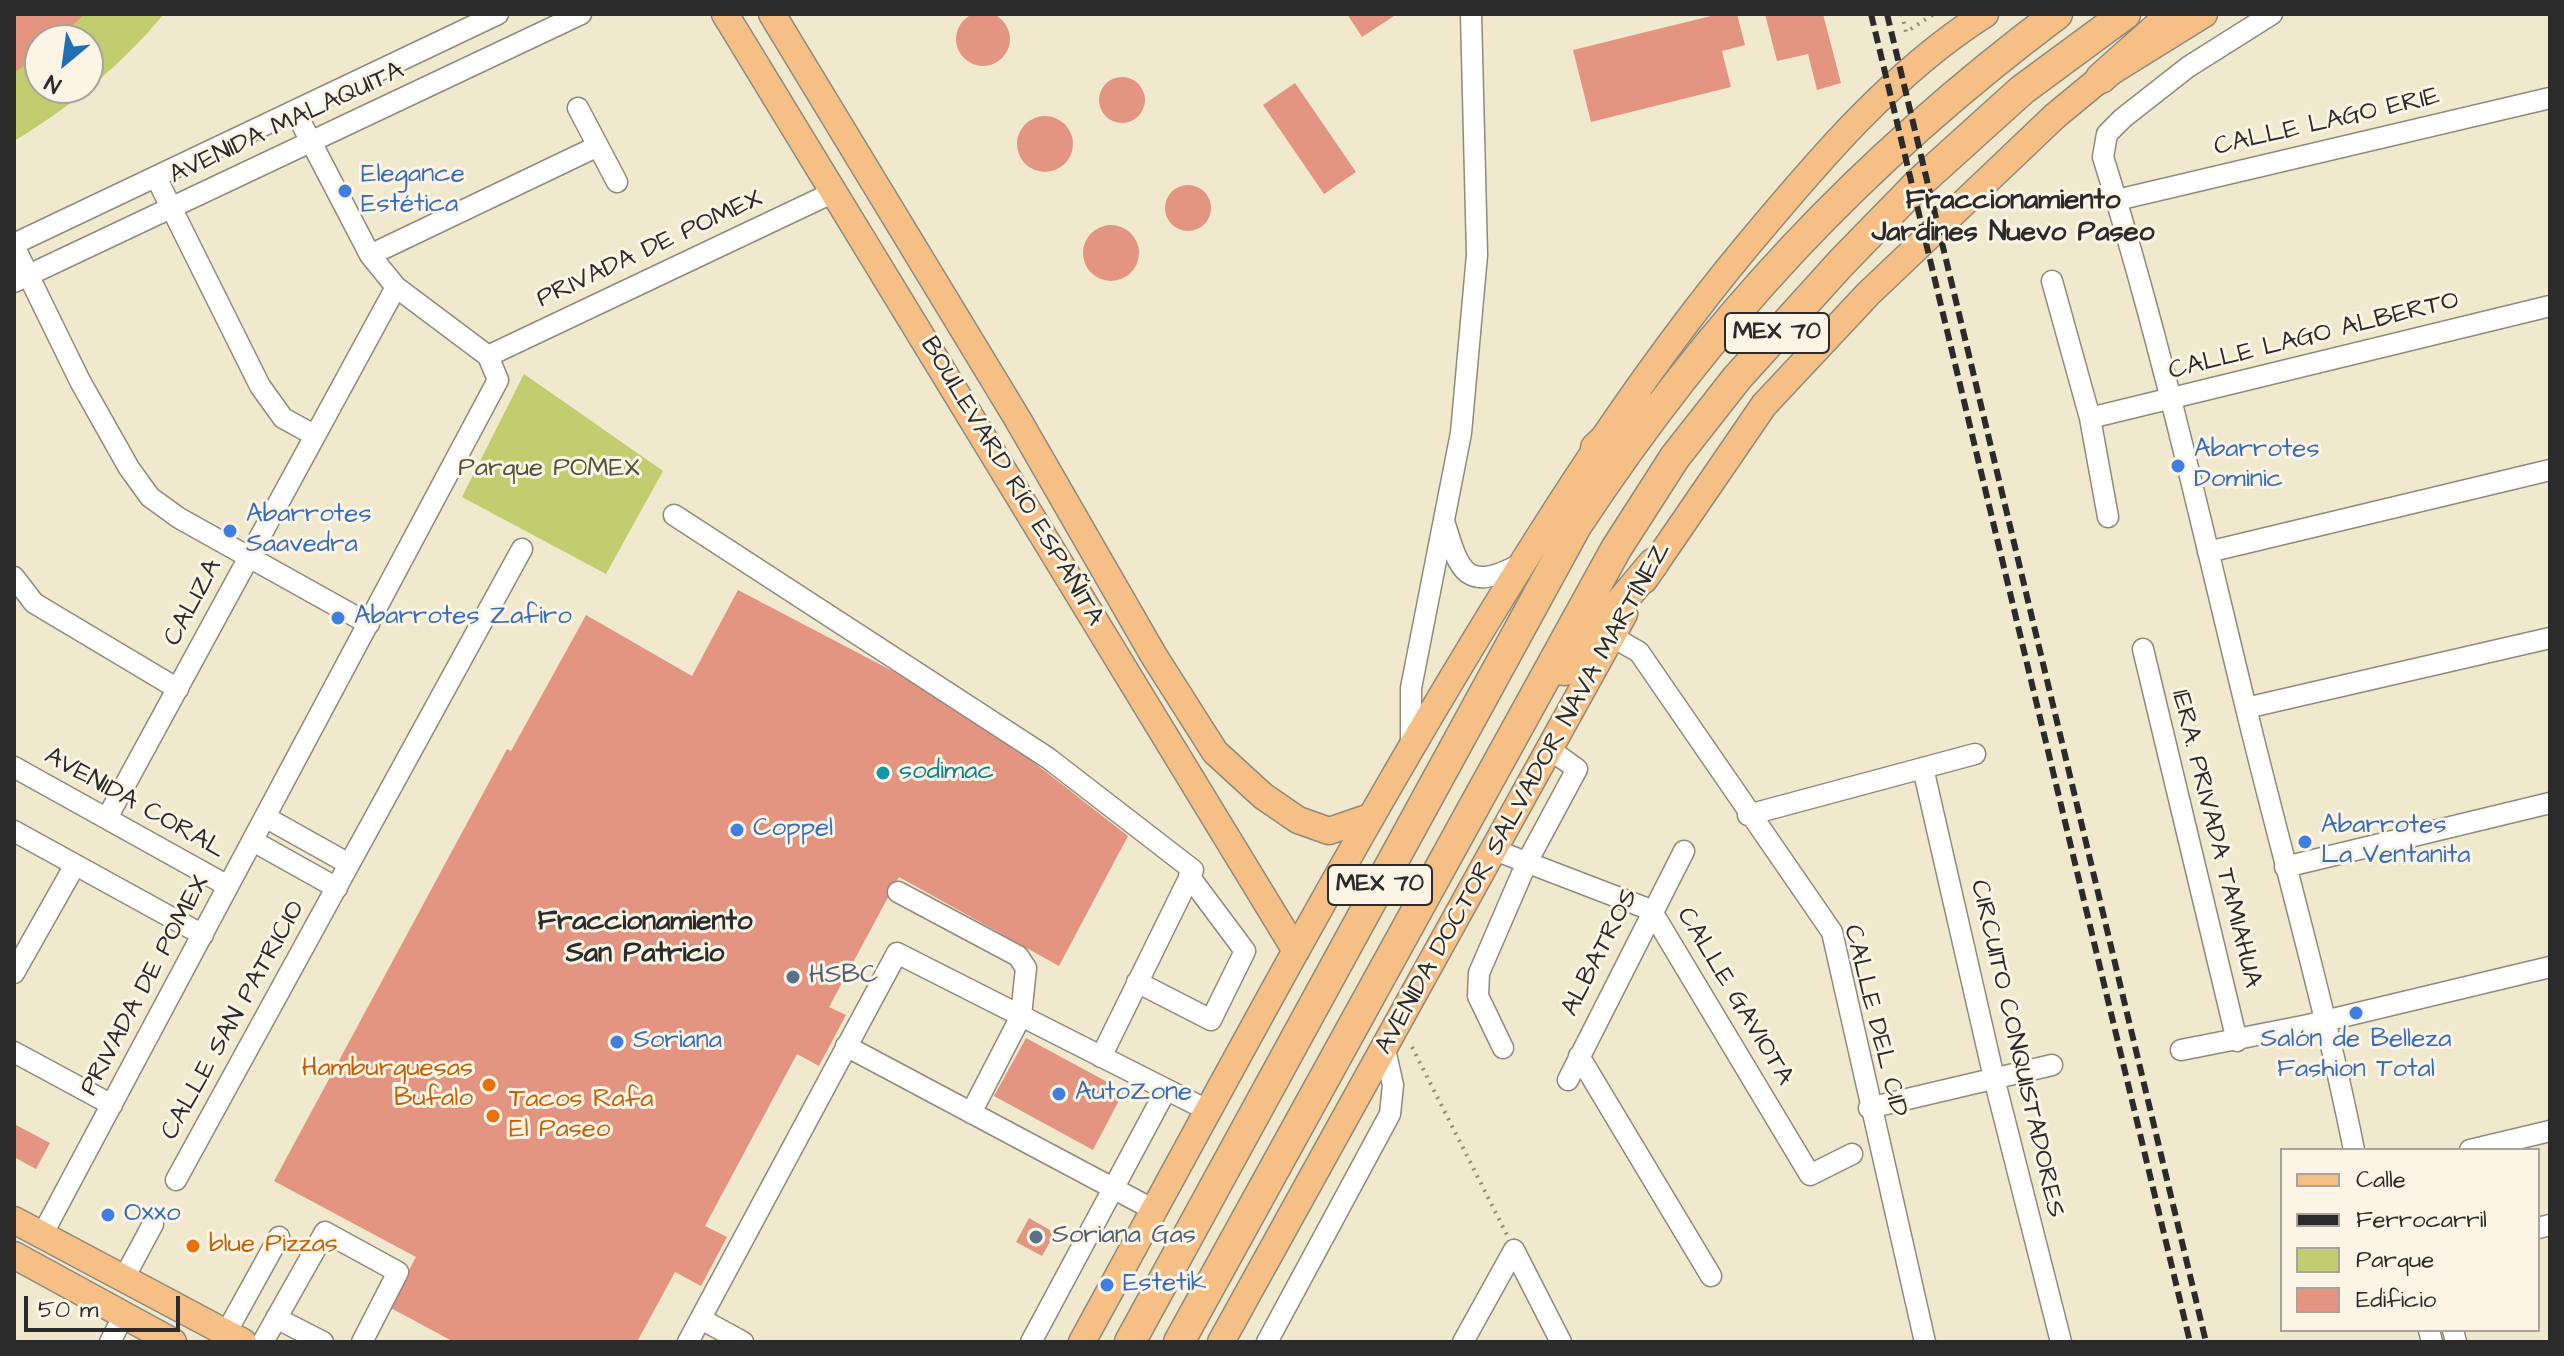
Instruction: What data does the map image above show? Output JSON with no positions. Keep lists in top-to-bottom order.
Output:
{
  "streets": {
    "highway": ["MEX 70", "AVENIDA DOCTOR SALVADOR NAVA MARTÍNEZ"],
    "main road": ["BOULEVARD RÍO ESPAÑITA"],
    "street": [
      "CALLE LAGO ERIE",
      "AVENIDA MALAQUITA",
      "PRIVADA DE POMEX",
      "CALLE LAGO ALBERTO",
      "CALIZA",
      "AVENIDA CORAL",
      "1ERA. PRIVADA TAMIAHUA",
      "ALBATROS",
      "CALLE GAVIOTA",
      "CALLE SAN PATRICIO",
      "CALLE DEL CID",
      "CIRCUITO CONQUISTADORES"
    ]
  },
  "crossings": [
    ["PRIVADA DE POMEX", "BOULEVARD RÍO ESPAÑITA"],
    ["PRIVADA DE POMEX", "AVENIDA CORAL"],
    ["PRIVADA DE POMEX", "CALLE SAN PATRICIO"],
    ["CALIZA", "AVENIDA CORAL"],
    ["AVENIDA DOCTOR SALVADOR NAVA MARTÍNEZ", "CALLE GAVIOTA"],
    ["AVENIDA DOCTOR SALVADOR NAVA MARTÍNEZ", "CALLE DEL CID"],
    ["ALBATROS", "CALLE GAVIOTA"]
  ],
  "districts": ["Fraccionamiento Jardines Nuevo Paseo", "Fraccionamiento San Patricio"],
  "parks": ["Parque POMEX"],
  "places": [
    "Elegance Estética",
    "Abarrotes Dominic",
    "Abarrotes Saavedra",
    "Abarrotes Zafiro",
    "sodimac",
    "Coppel",
    "Abarrotes La Ventanita",
    "HSBC",
    "Salón de Belleza Fashion Total",
    "Soriana",
    "Hamburguesas Bufalo",
    "AutoZone",
    "Tacos Rafa El Paseo",
    "Oxxo",
    "Soriana Gas",
    "blue Pizzas",
    "Estetik"
  ],
  "legend": [
    "Calle",
    "Ferrocarril",
    "Parque",
    "Edificio"
  ],
  "scale_bar": "50 m",
  "north": "bottom left"
}
